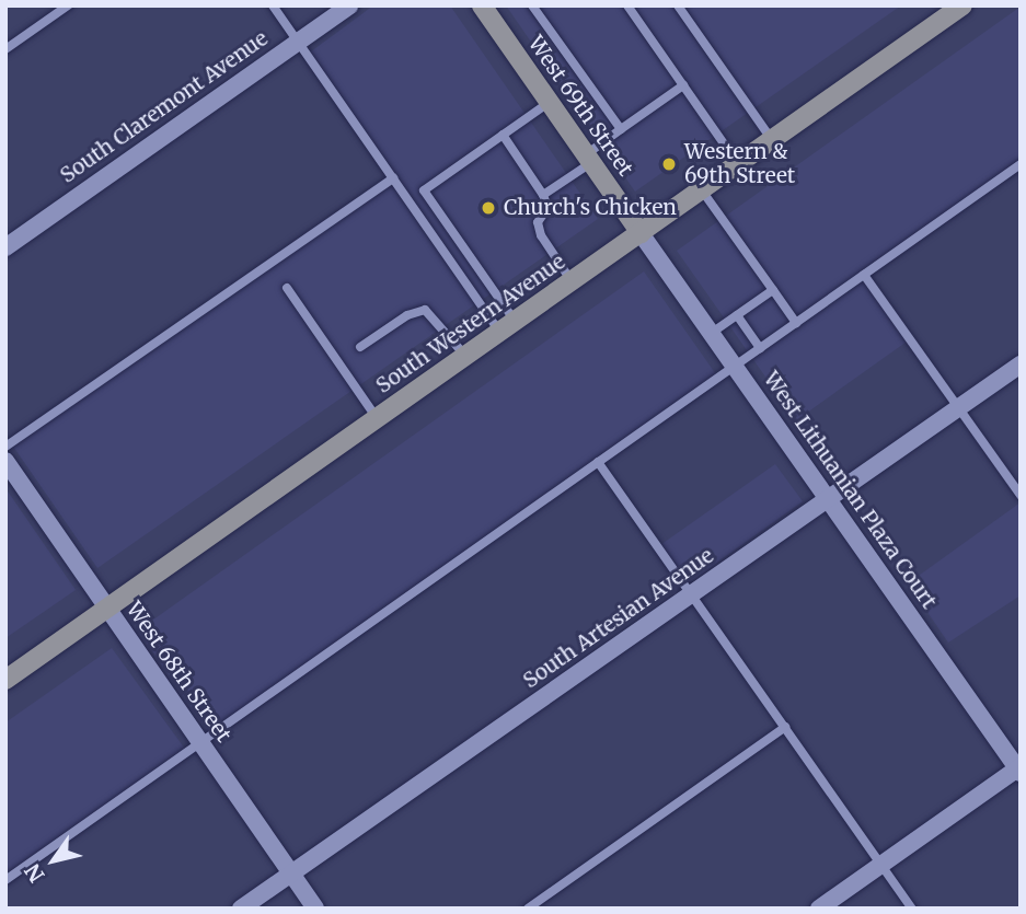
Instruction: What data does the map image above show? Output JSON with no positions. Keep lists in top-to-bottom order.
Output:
{
  "streets": {
    "main road": ["West 69th Street", "South Western Avenue"],
    "street": [
      "South Claremont Avenue",
      "West Lithuanian Plaza Court",
      "South Artesian Avenue",
      "West 68th Street"
    ]
  },
  "crossings": [
    ["West 69th Street", "South Western Avenue"],
    ["West 69th Street", "West Lithuanian Plaza Court"],
    ["South Western Avenue", "West Lithuanian Plaza Court"],
    ["South Western Avenue", "West 68th Street"],
    ["West Lithuanian Plaza Court", "South Artesian Avenue"],
    ["South Artesian Avenue", "West 68th Street"]
  ],
  "places": ["Western & 69th Street", "Church's Chicken"],
  "north": "bottom left"
}
